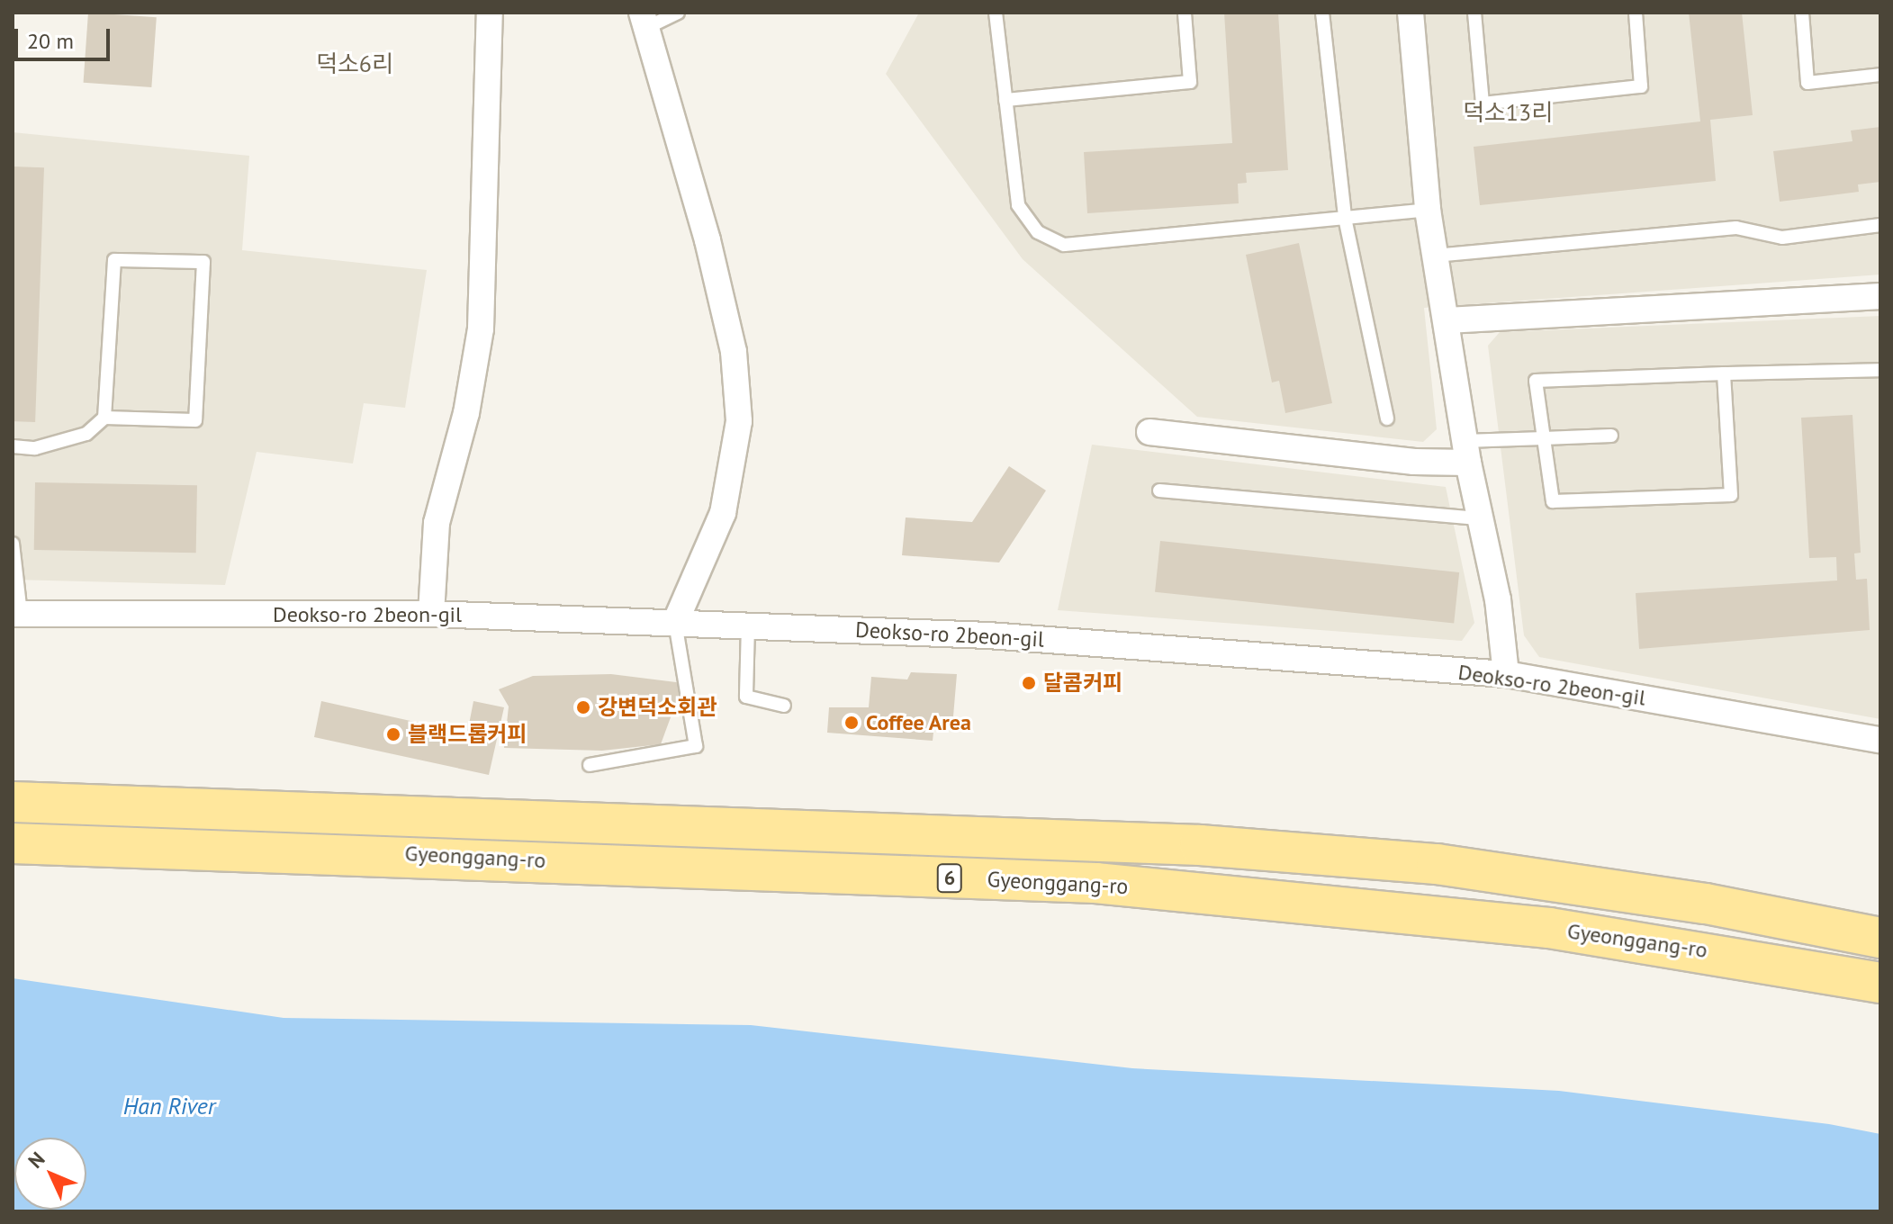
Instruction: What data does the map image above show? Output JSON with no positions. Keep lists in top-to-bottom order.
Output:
{
  "streets": {
    "main road": ["Gyeonggang-ro", "6"],
    "street": ["Deokso-ro 2beon-gil"]
  },
  "districts": ["덕소6리", "덕소13리"],
  "water": ["Han River"],
  "places": [
    "달콤커피",
    "강변덕소회관",
    "Coffee Area",
    "블랙드롭커피"
  ],
  "scale_bar": "20 m",
  "north": "top left"
}
